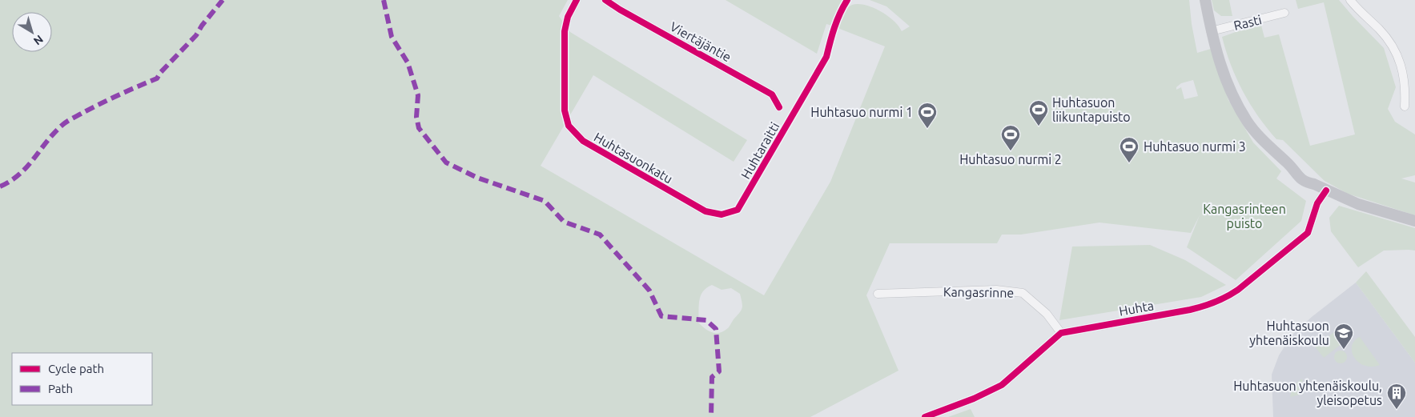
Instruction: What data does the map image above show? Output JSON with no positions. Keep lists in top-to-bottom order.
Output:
{
  "streets": {
    "street": [
      "Rasti",
      "Viertäjäntie",
      "Huhtasuonkatu",
      "Kangasrinne",
      "Huhta"
    ],
    "cycle path": ["Huhtaraitti"]
  },
  "crossings": [
    ["Kangasrinne", "Huhta"]
  ],
  "parks": ["Kangasrinteen puisto"],
  "places": {
    "sports": [
      "Huhtasuon liikuntapuisto",
      "Huhtasuo nurmi 1",
      "Huhtasuo nurmi 2",
      "Huhtasuo nurmi 3"
    ],
    "school or university": ["Huhtasuon yhtenäiskoulu"],
    "building": ["Huhtasuon yhtenäiskoulu, yleisopetus"]
  },
  "legend": ["Cycle path", "Path"],
  "north": "bottom right"
}
